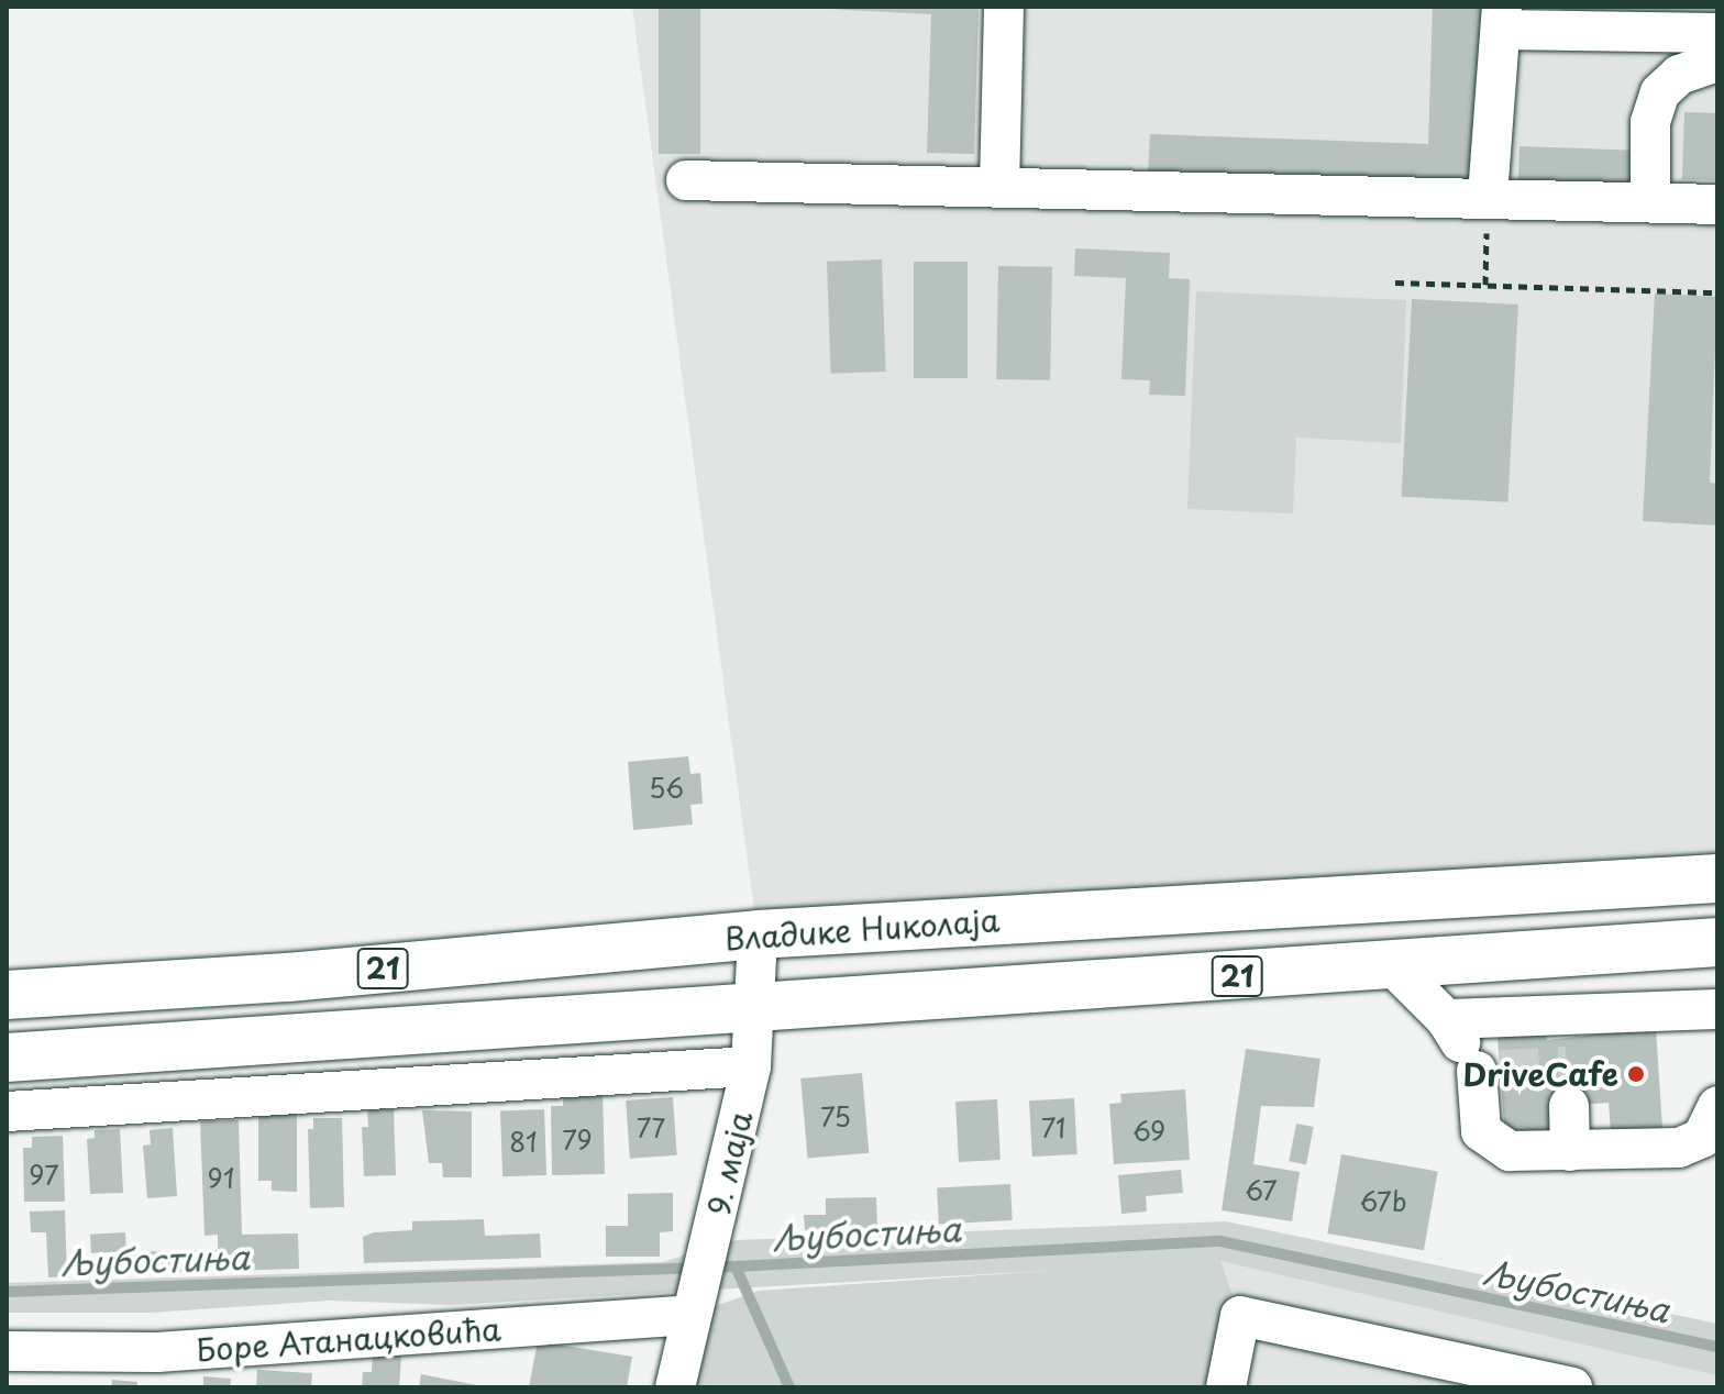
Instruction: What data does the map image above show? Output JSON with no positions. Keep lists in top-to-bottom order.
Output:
{
  "streets": {
    "main road": ["Владике Николаја", "21"],
    "street": ["9. маја", "Боре Атанацковића"]
  },
  "crossings": [
    ["Владике Николаја", "9. маја"],
    ["21", "9. маја"],
    ["9. маја", "Боре Атанацковића"]
  ],
  "water": ["Љубостиња"],
  "places": ["DriveCafe"],
  "house_numbers": [
    "56",
    "75",
    "77",
    "71",
    "69",
    "79",
    "81",
    "97",
    "91",
    "67",
    "67b"
  ]
}
